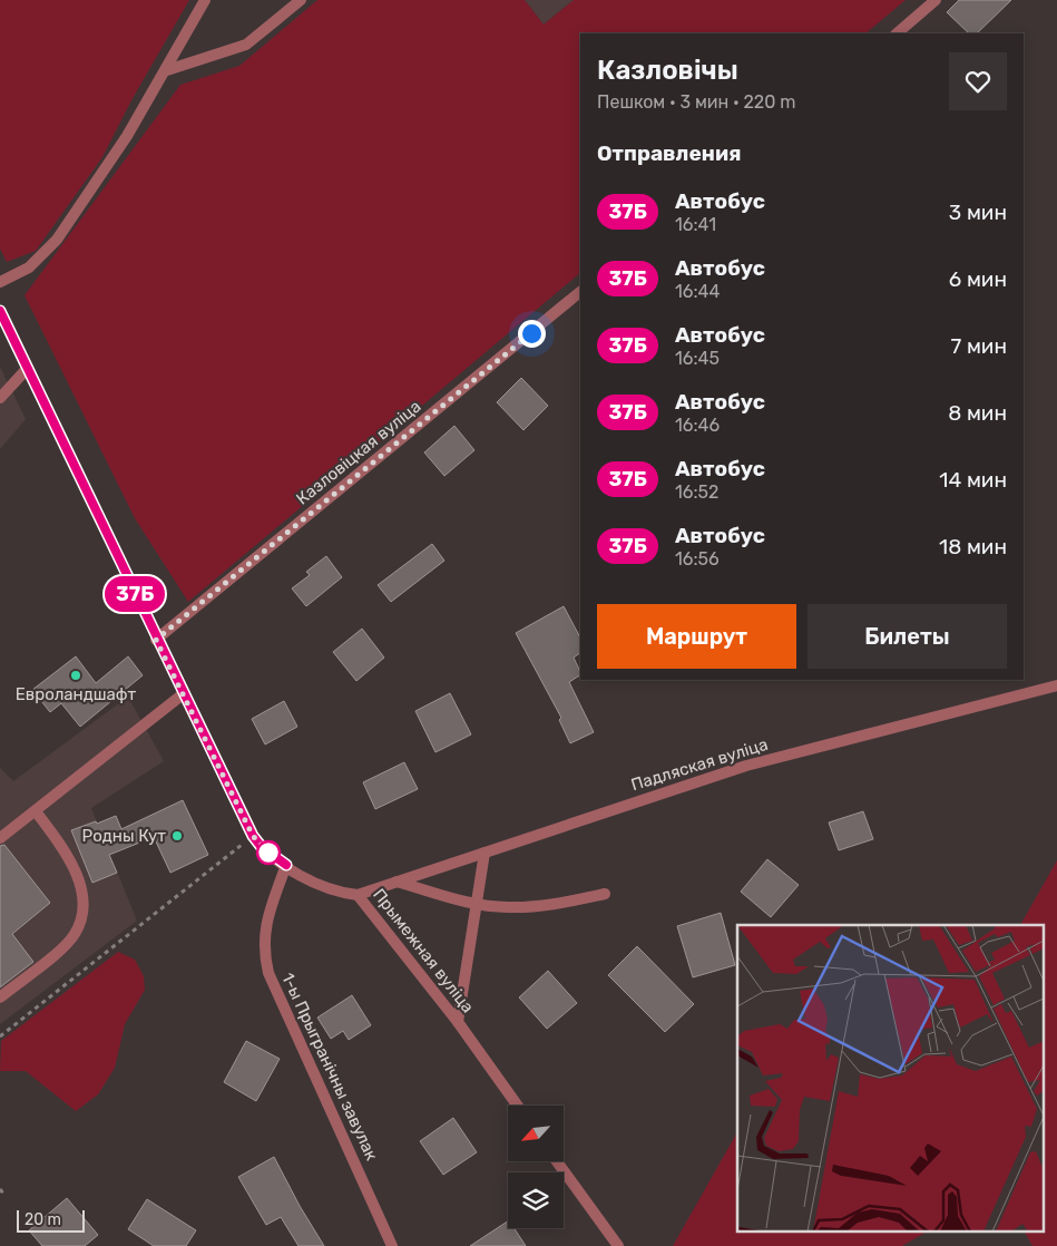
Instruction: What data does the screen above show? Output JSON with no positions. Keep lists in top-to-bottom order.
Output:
{
  "streets": {
    "street": [
      "Казловіцкая вуліца",
      "Падляская вуліца",
      "Прымежная вуліца",
      "1-ы Прыгранічны завулак"
    ]
  },
  "crossings": [
    ["Казловіцкая вуліца", "Прымежная вуліца"],
    ["Падляская вуліца", "Прымежная вуліца"],
    ["Прымежная вуліца", "1-ы Прыгранічны завулак"]
  ],
  "places": ["Евроландшафт", "Родны Кут"],
  "lines": ["bus line 37Б"],
  "scale_bar": "20 m",
  "north": "bottom left",
  "page": {
    "on_map": "37Б",
    "heading": [
      ["Казловічы", "Пешком · 3 мин · 220 m"],
      "Отправления"
    ],
    "list": [
      {
        "mark": "37Б",
        "name": "Автобус",
        "note": "16:41",
        "value": "3 мин"
      },
      {
        "mark": "37Б",
        "name": "Автобус",
        "note": "16:44",
        "value": "6 мин"
      },
      {
        "mark": "37Б",
        "name": "Автобус",
        "note": "16:45",
        "value": "7 мин"
      },
      {
        "mark": "37Б",
        "name": "Автобус",
        "note": "16:46",
        "value": "8 мин"
      },
      {
        "mark": "37Б",
        "name": "Автобус",
        "note": "16:52",
        "value": "14 мин"
      },
      {
        "mark": "37Б",
        "name": "Автобус",
        "note": "16:56",
        "value": "18 мин"
      }
    ],
    "buttons": ["Маршрут", "Билеты"],
    "scale": "20 m"
  }
}
